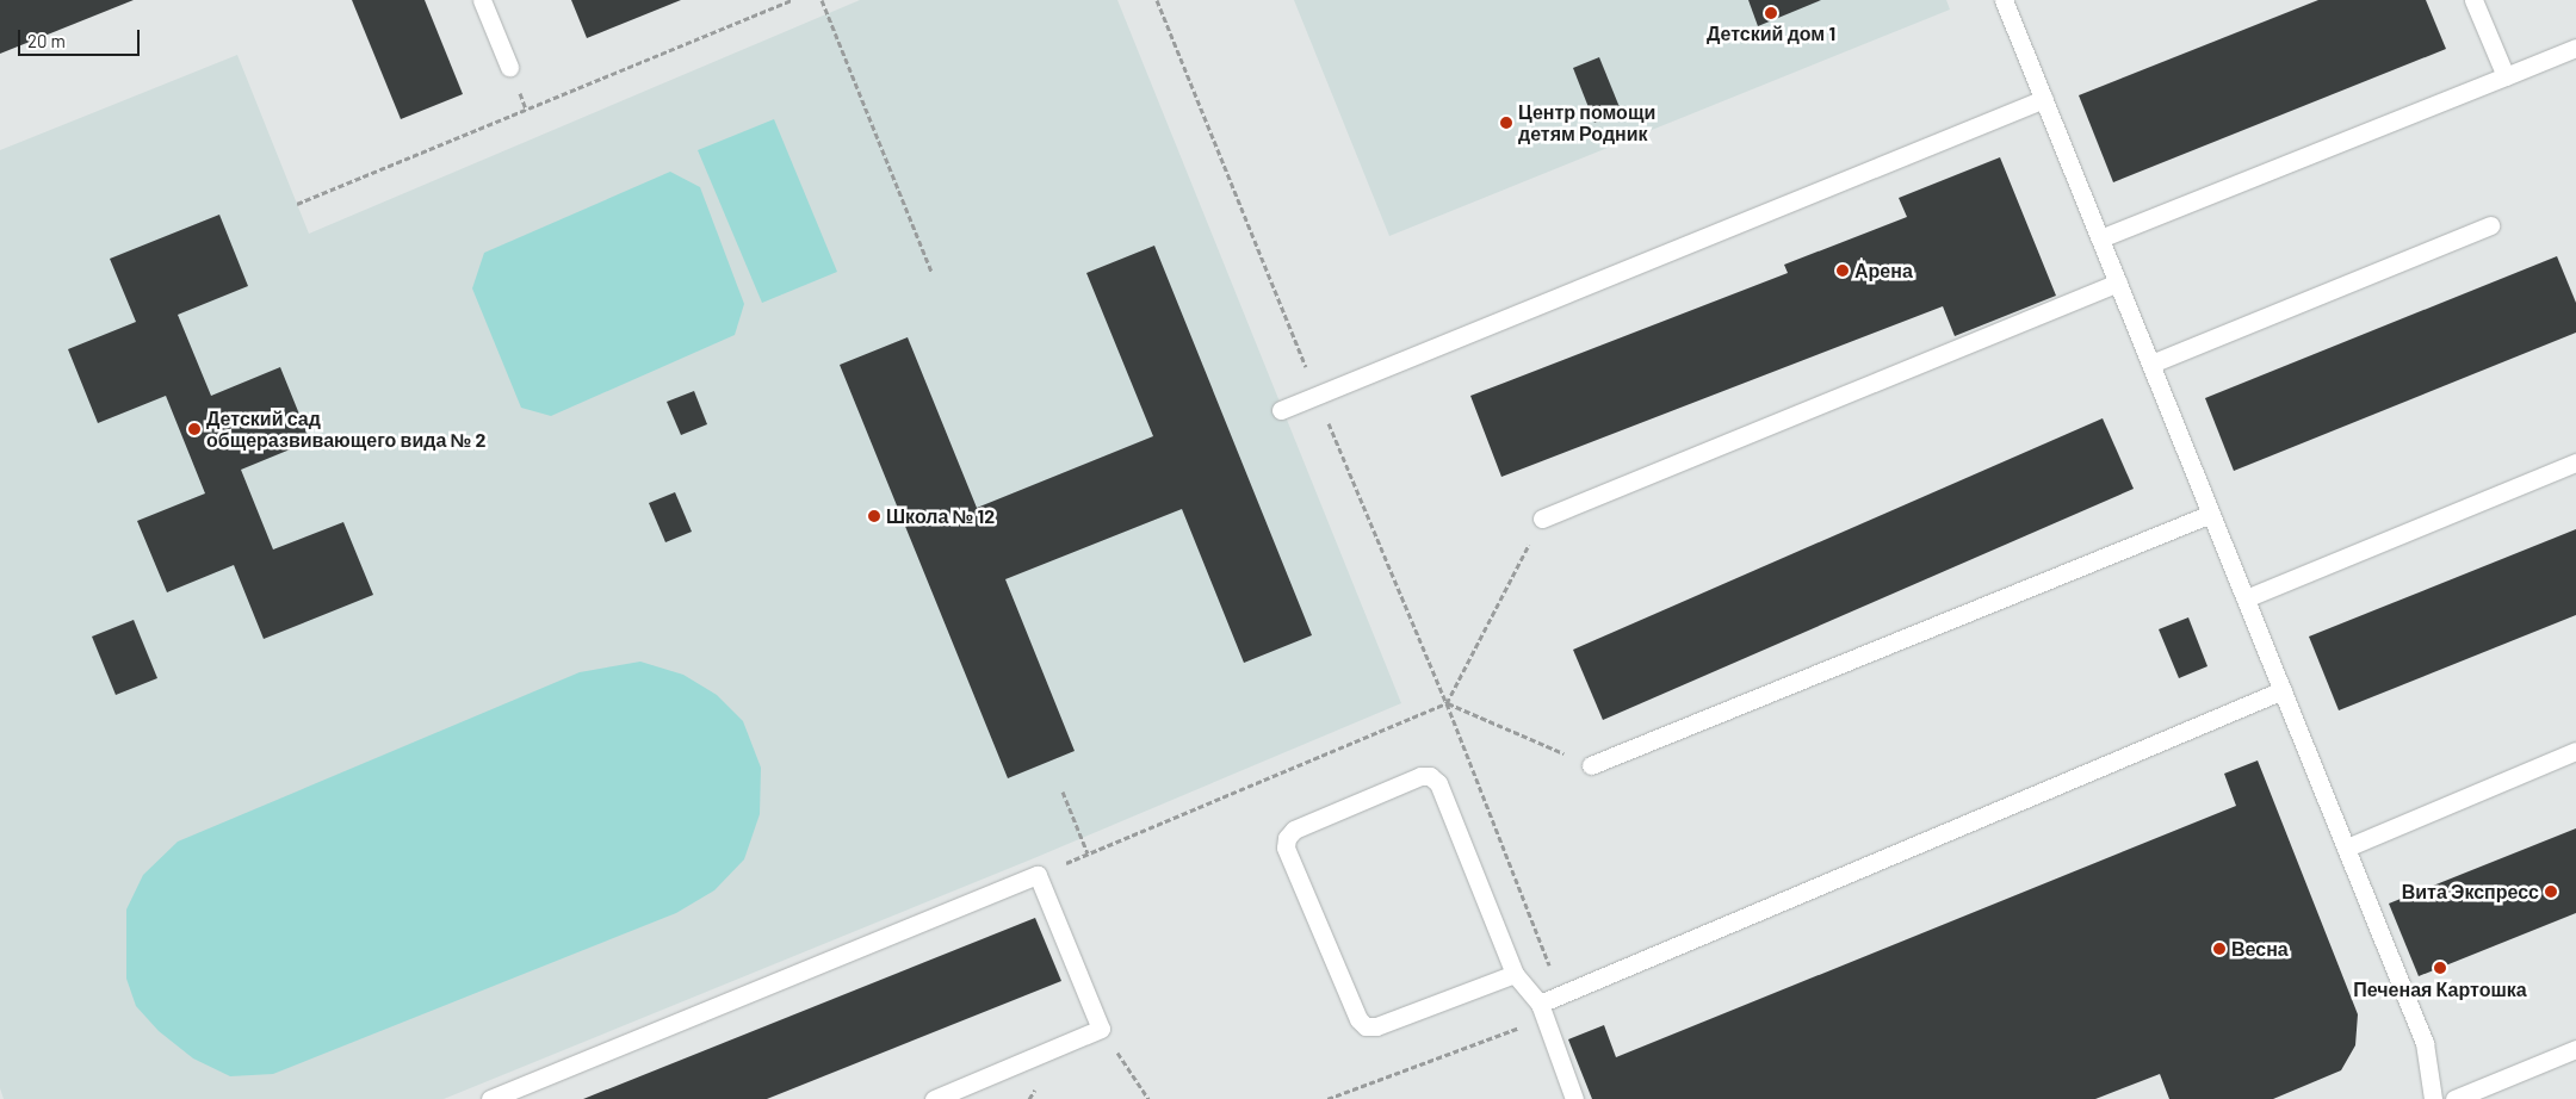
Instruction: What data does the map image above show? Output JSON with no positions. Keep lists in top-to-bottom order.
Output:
{
  "places": [
    "Детский дом 1",
    "Центр помощи детям Родник",
    "Арена",
    "Детский сад общеразвивающего вида № 2",
    "Школа № 12",
    "Вита Экспресс",
    "Весна",
    "Печеная Картошка"
  ],
  "scale_bar": "20 m"
}
